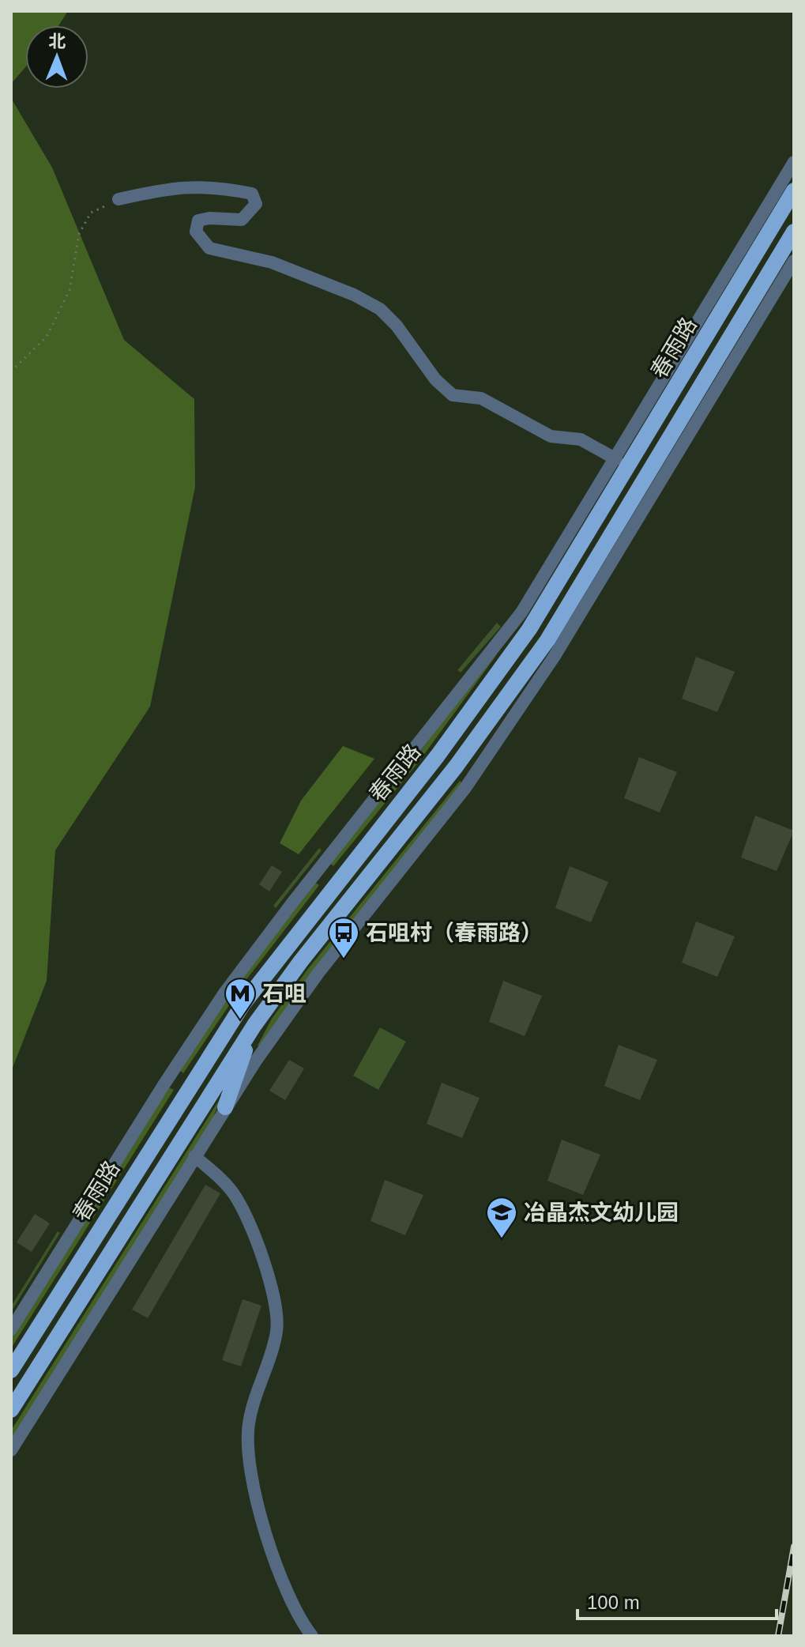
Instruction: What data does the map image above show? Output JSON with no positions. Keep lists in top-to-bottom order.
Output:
{
  "streets": {
    "main road": ["春雨路"]
  },
  "places": {
    "bus stop": ["石咀村（春雨路）"],
    "metro station": ["石咀"],
    "school or university": ["冶晶杰文幼儿园"]
  },
  "scale_bar": "100 m",
  "north": "top"
}
